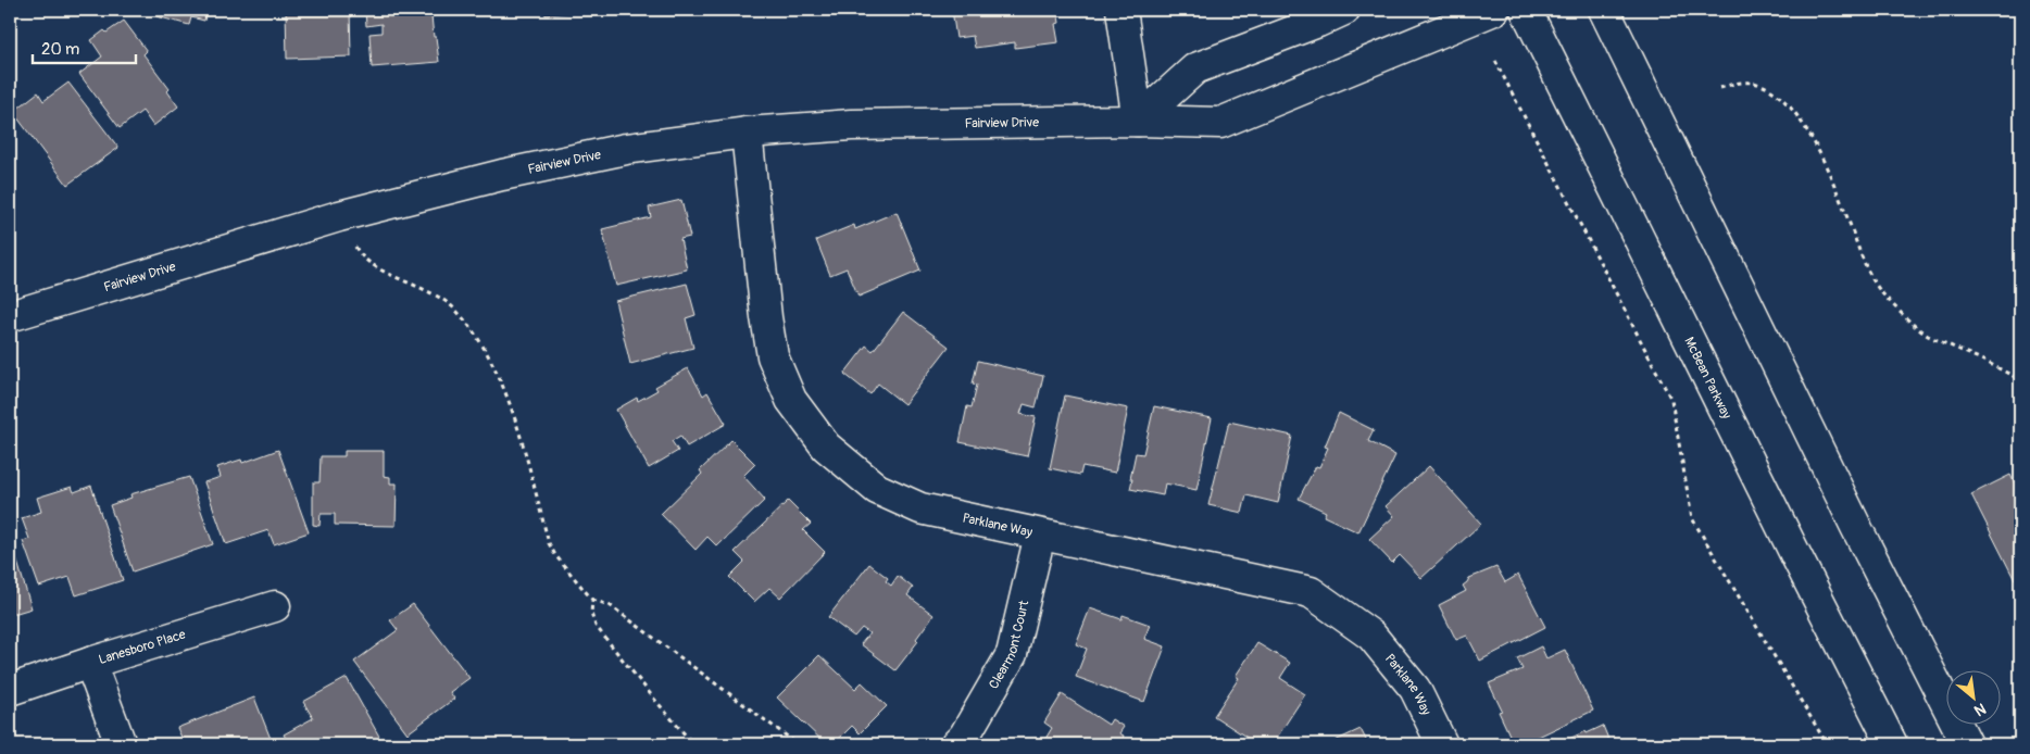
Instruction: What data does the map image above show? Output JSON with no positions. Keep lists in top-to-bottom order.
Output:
{
  "streets": {
    "street": [
      "Fairview Drive",
      "McBean Parkway",
      "Parklane Way",
      "Clearmont Court",
      "Lanesboro Place"
    ]
  },
  "crossings": [
    ["Fairview Drive", "Parklane Way"],
    ["Parklane Way", "Clearmont Court"]
  ],
  "scale_bar": "20 m",
  "north": "bottom right"
}
